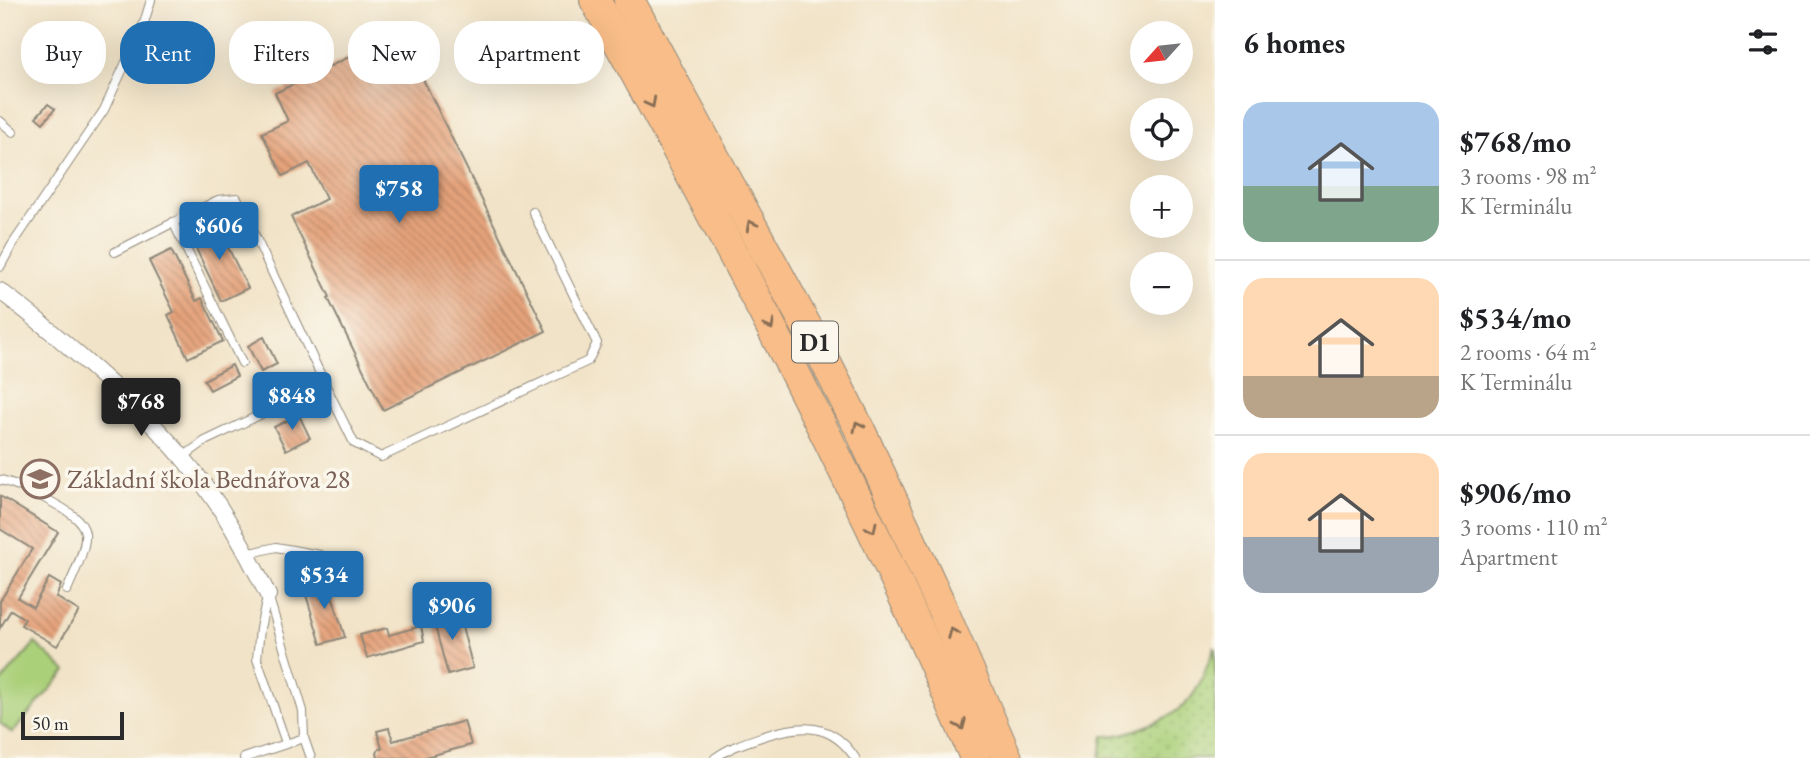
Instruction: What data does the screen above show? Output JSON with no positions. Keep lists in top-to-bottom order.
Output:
{
  "streets": {
    "highway": ["D1"]
  },
  "places": {
    "school or university": ["Základní škola Bednářova 28"]
  },
  "scale_bar": "50 m",
  "north": "bottom left",
  "page": {
    "heading": "6 homes",
    "map_buttons": ["+", "−"],
    "chip": [
      "Buy",
      "Rent",
      "Filters",
      "New",
      "Apartment"
    ],
    "list": [
      {
        "name": "$768/mo",
        "note": "3 rooms · 98 m² · K Terminálu"
      },
      {
        "name": "$534/mo",
        "note": "2 rooms · 64 m² · K Terminálu"
      },
      {
        "name": "$906/mo",
        "note": "3 rooms · 110 m² · Apartment"
      }
    ],
    "price": [
      "$758",
      "$606",
      "$848",
      "$768",
      "$534",
      "$906"
    ],
    "scale": "50 m"
  }
}
